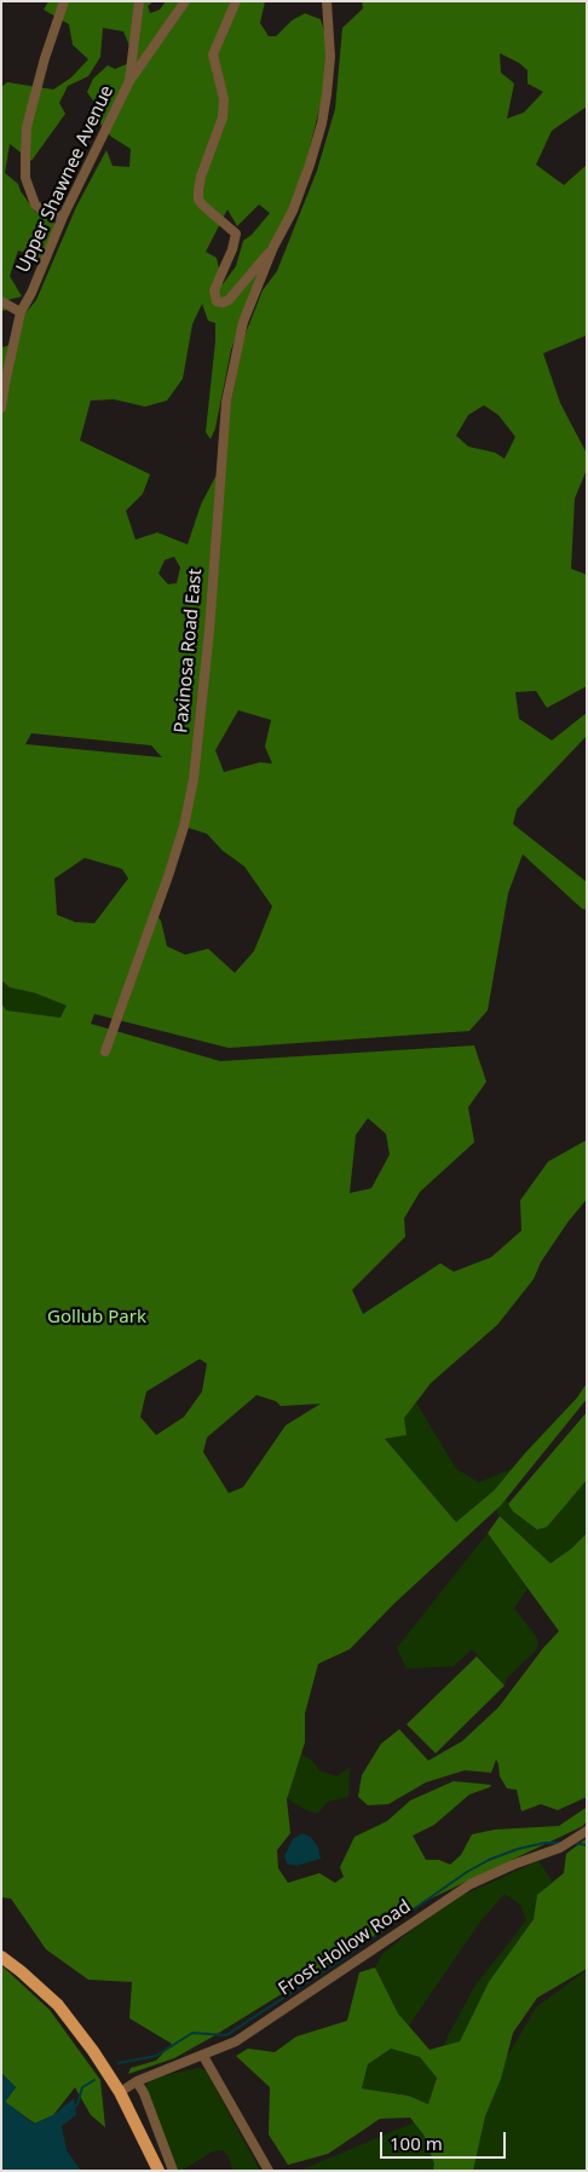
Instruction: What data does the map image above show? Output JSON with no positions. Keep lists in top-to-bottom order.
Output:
{
  "streets": {
    "street": ["Upper Shawnee Avenue", "Paxinosa Road East", "Frost Hollow Road"]
  },
  "parks": ["Gollub Park"],
  "scale_bar": "100 m"
}
